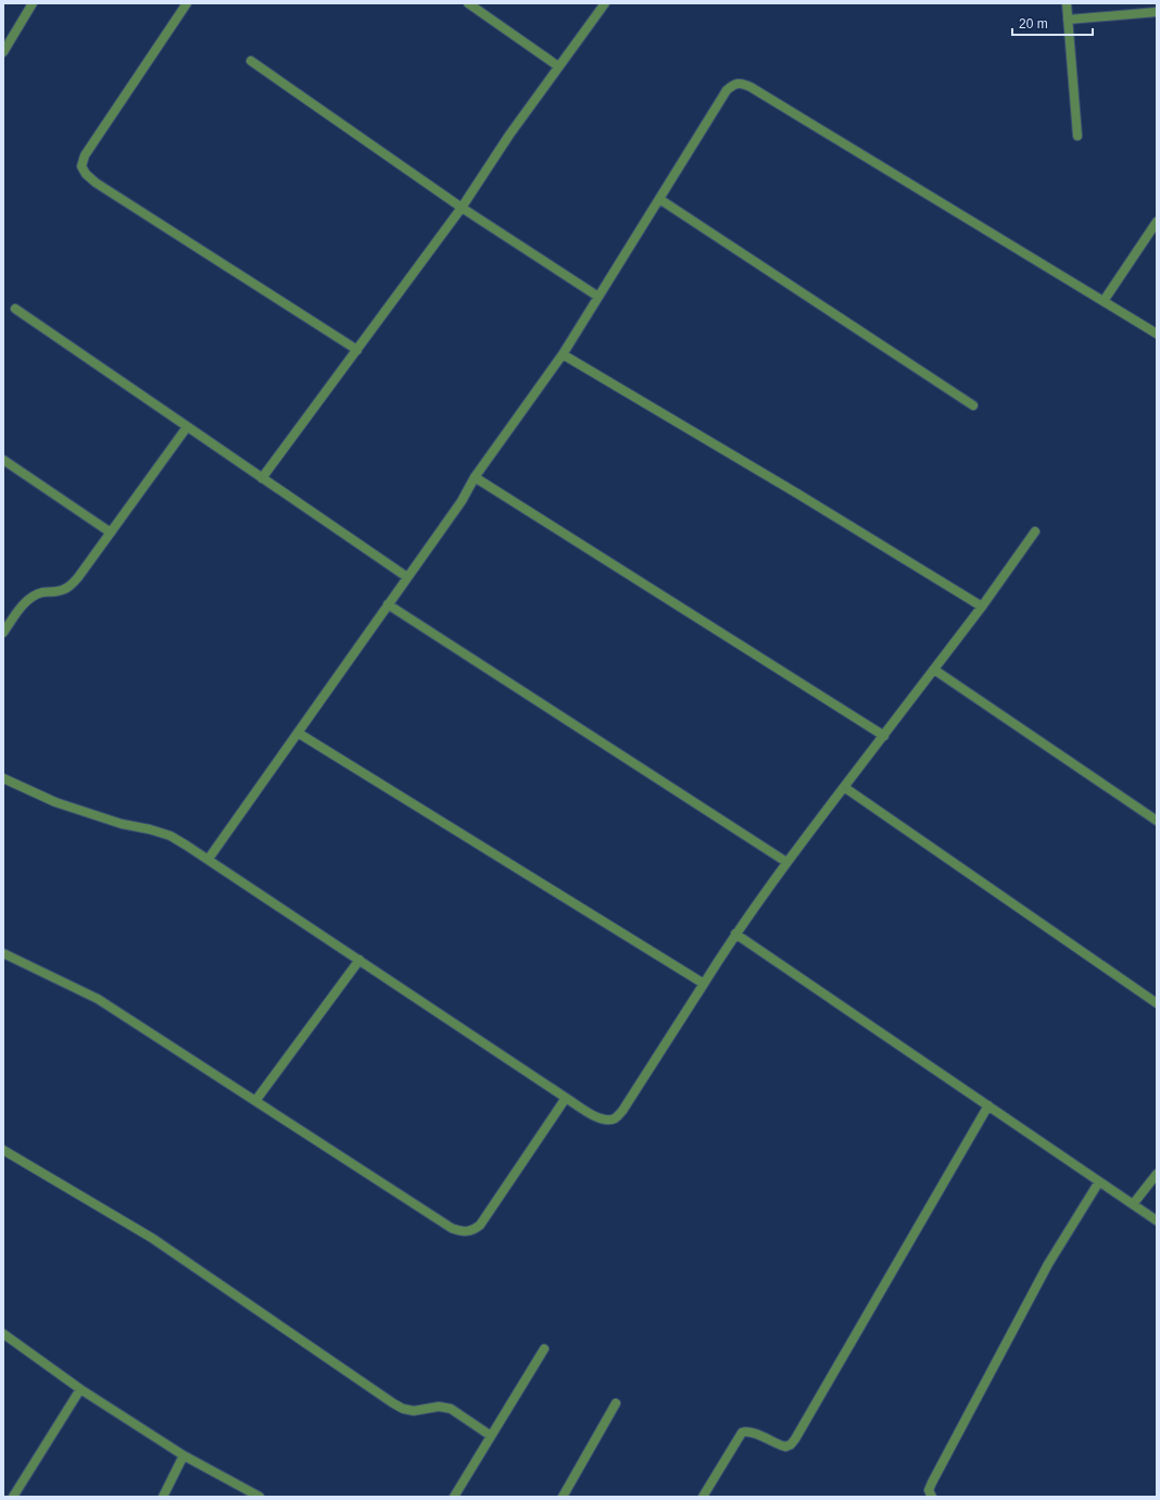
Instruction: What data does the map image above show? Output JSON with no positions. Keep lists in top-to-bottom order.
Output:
{
  "scale_bar": "20 m"
}
